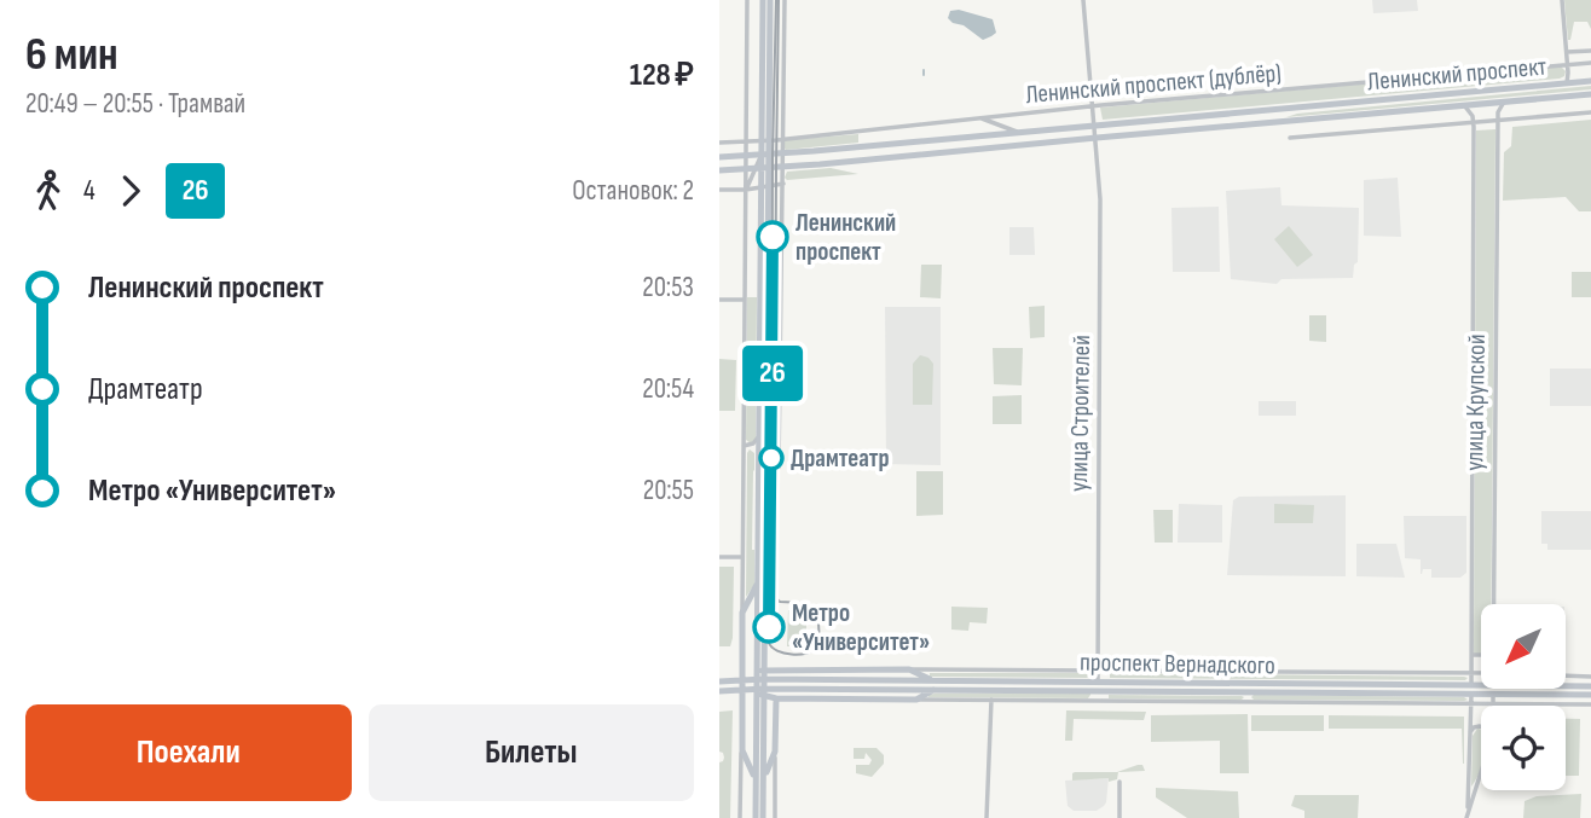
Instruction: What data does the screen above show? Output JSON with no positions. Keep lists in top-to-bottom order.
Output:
{
  "streets": {
    "main road": ["Ленинский проспект", "проспект Вернадского"],
    "street": ["Ленинский проспект (дублёр)", "улица Крупской", "улица Строителей"]
  },
  "crossings": [
    ["Ленинский проспект", "улица Крупской"],
    ["Ленинский проспект", "улица Строителей"],
    ["Ленинский проспект (дублёр)", "улица Строителей"],
    ["улица Крупской", "проспект Вернадского"],
    ["улица Строителей", "проспект Вернадского"]
  ],
  "places": ["Ленинский проспект", "Драмтеатр", "Метро «Университет»"],
  "lines": ["tram line 26"],
  "north": "bottom left",
  "page": {
    "heading": ["6 мин", "20:49 – 20:55 · Трамвай", "128 ₽"],
    "on_map": "26",
    "legs": ["4", "26", "Остановок: 2"],
    "list": [
      {
        "name": "Ленинский проспект",
        "value": "20:53"
      },
      {
        "name": "Драмтеатр",
        "value": "20:54"
      },
      {
        "name": "Метро «Университет»",
        "value": "20:55"
      }
    ],
    "buttons": ["Поехали", "Билеты"]
  }
}
